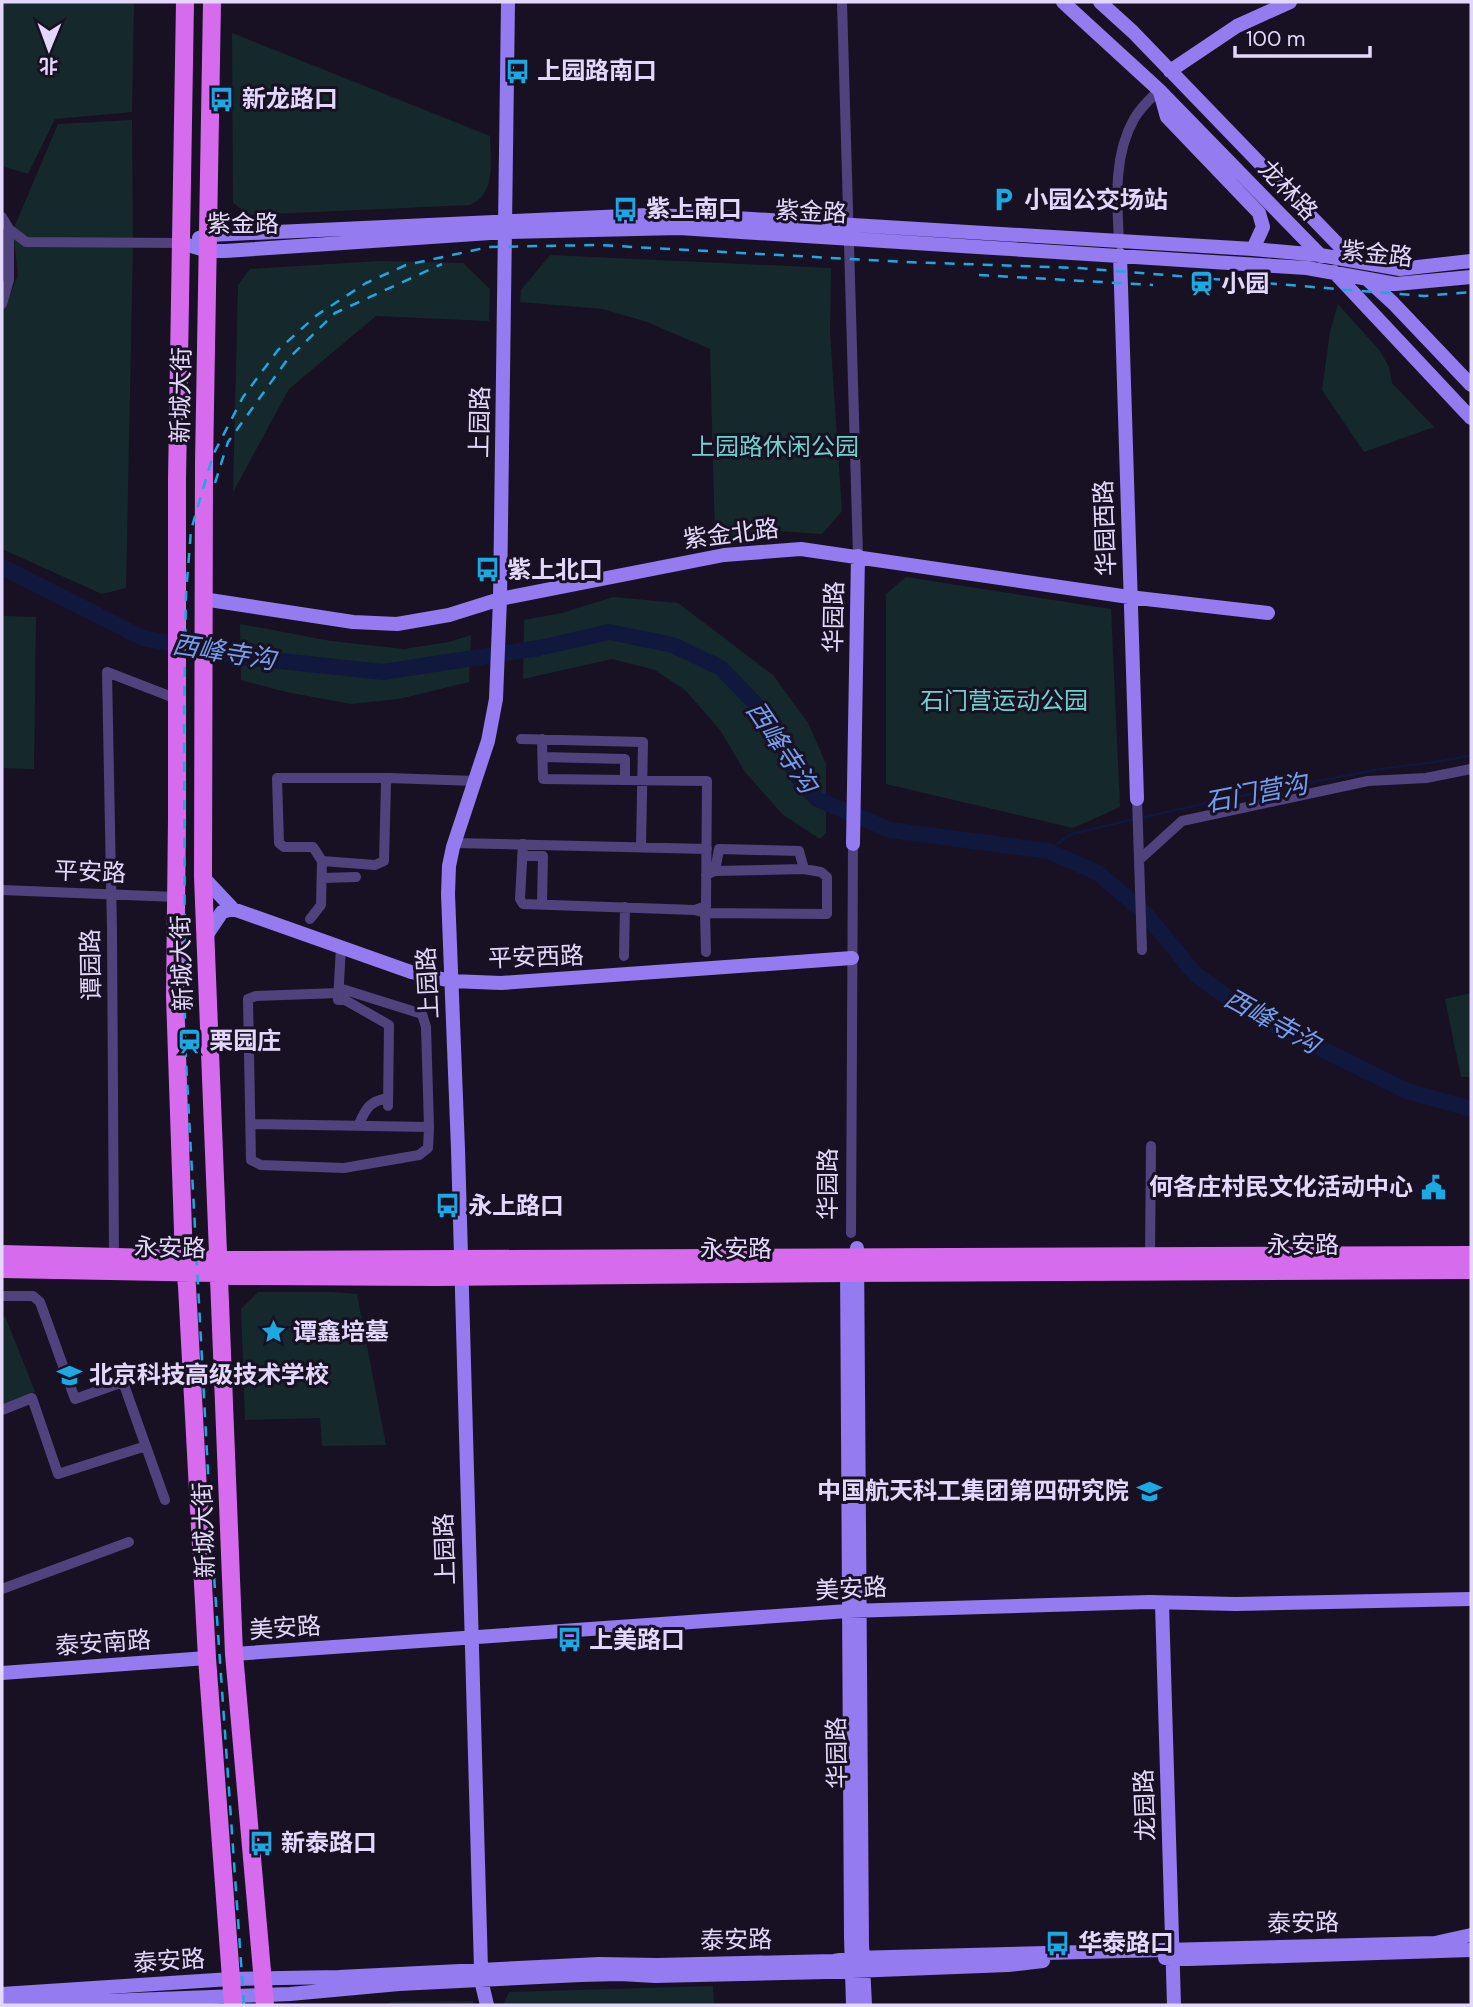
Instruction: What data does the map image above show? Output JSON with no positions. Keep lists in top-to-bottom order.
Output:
{
  "streets": {
    "main road": ["新城大街", "永安路"],
    "street": [
      "龙林路",
      "紫金路",
      "上园路",
      "华园西路",
      "紫金北路",
      "华园路",
      "平安路",
      "平安西路",
      "谭园路",
      "美安路",
      "泰安南路",
      "龙园路",
      "泰安路"
    ]
  },
  "crossings": [
    ["龙林路", "紫金路"],
    ["龙林路", "华园西路"],
    ["紫金路", "新城大街"],
    ["紫金路", "上园路"],
    ["紫金路", "华园西路"],
    ["紫金路", "华园路"],
    ["新城大街", "紫金北路"],
    ["新城大街", "平安路"],
    ["新城大街", "谭园路"],
    ["新城大街", "永安路"],
    ["新城大街", "美安路"],
    ["新城大街", "泰安南路"],
    ["新城大街", "泰安路"],
    ["上园路", "紫金北路"],
    ["上园路", "平安西路"],
    ["上园路", "永安路"],
    ["上园路", "美安路"],
    ["上园路", "泰安路"],
    ["华园西路", "紫金北路"],
    ["紫金北路", "华园路"],
    ["华园路", "平安西路"],
    ["华园路", "永安路"],
    ["华园路", "美安路"],
    ["华园路", "泰安路"],
    ["平安路", "谭园路"],
    ["谭园路", "永安路"],
    ["美安路", "龙园路"],
    ["龙园路", "泰安路"]
  ],
  "water": ["西峰寺沟", "石门营沟"],
  "parks": ["上园路休闲公园", "石门营运动公园"],
  "places": {
    "bus stop": [
      "上园路南口",
      "新龙路口",
      "紫上南口",
      "紫上北口",
      "永上路口",
      "上美路口",
      "新泰路口",
      "华泰路口"
    ],
    "parking": ["小园公交场站"],
    "station": ["小园", "栗园庄"],
    "public building": ["何各庄村民文化活动中心"],
    "place": ["谭鑫培墓"],
    "school or university": ["北京科技高级技术学校", "中国航天科工集团第四研究院"]
  },
  "scale_bar": "100 m",
  "north": "bottom"
}
